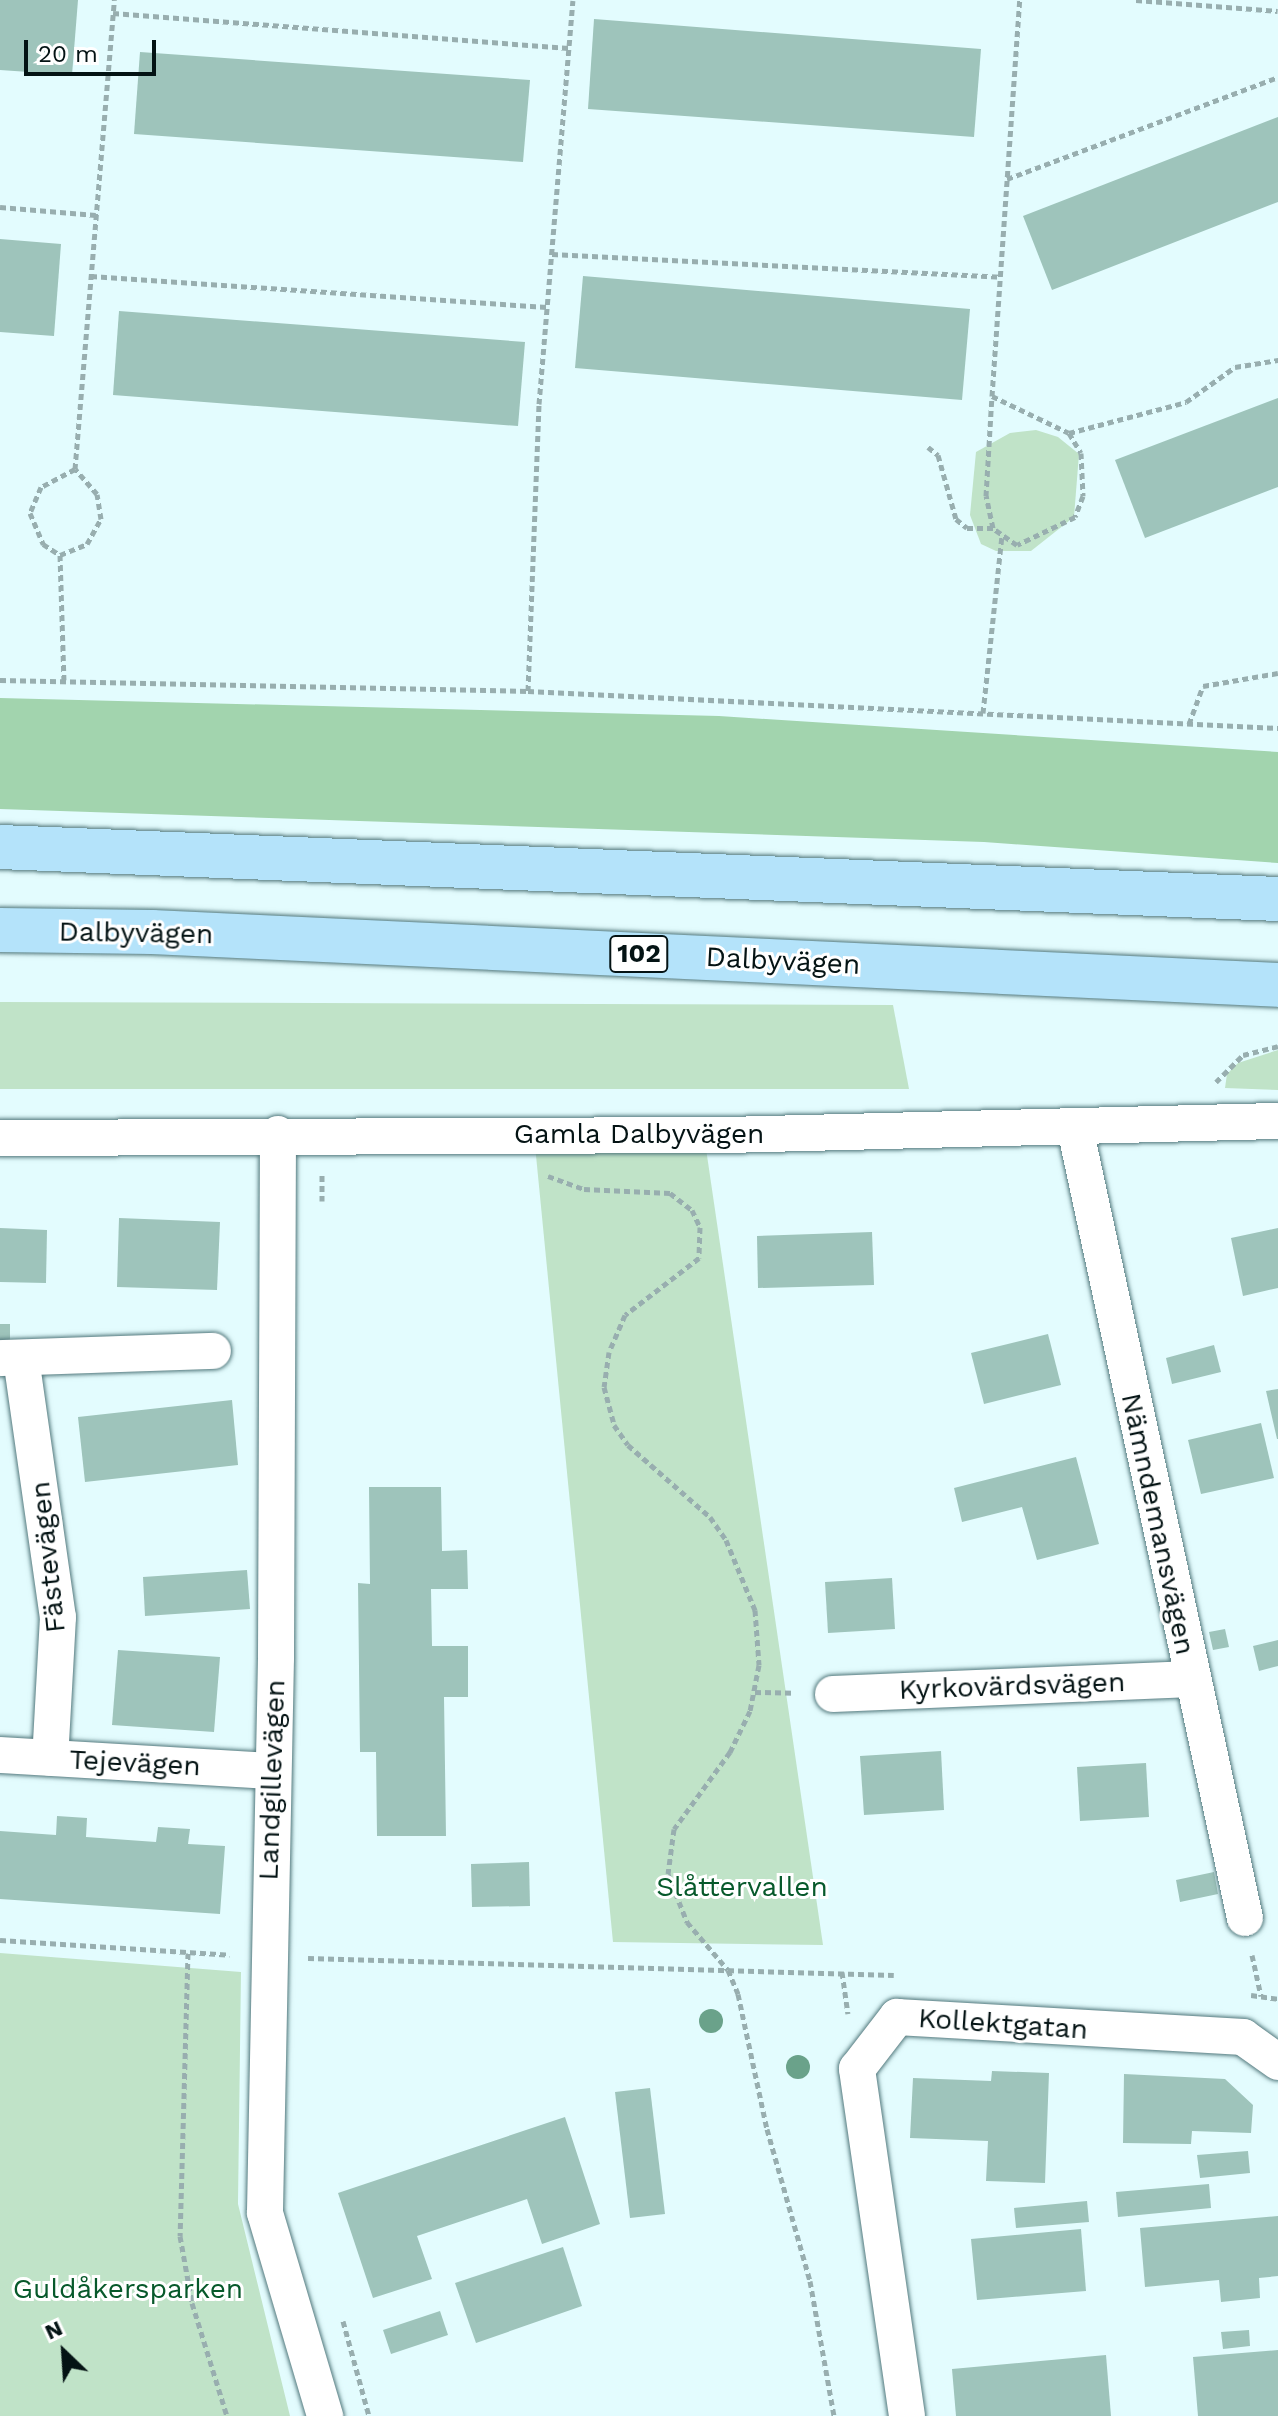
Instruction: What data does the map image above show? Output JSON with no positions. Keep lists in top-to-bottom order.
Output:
{
  "streets": {
    "main road": ["Dalbyvägen", "102"],
    "street": [
      "Gamla Dalbyvägen",
      "Nämndemansvägen",
      "Fästevägen",
      "Kyrkovärdsvägen",
      "Tejevägen",
      "Landgillevägen",
      "Kollektgatan"
    ]
  },
  "crossings": [
    ["Gamla Dalbyvägen", "Nämndemansvägen"],
    ["Gamla Dalbyvägen", "Landgillevägen"],
    ["Nämndemansvägen", "Kyrkovärdsvägen"],
    ["Fästevägen", "Tejevägen"],
    ["Tejevägen", "Landgillevägen"]
  ],
  "parks": ["Slåttervallen", "Guldåkersparken"],
  "scale_bar": "20 m",
  "north": "top left"
}
